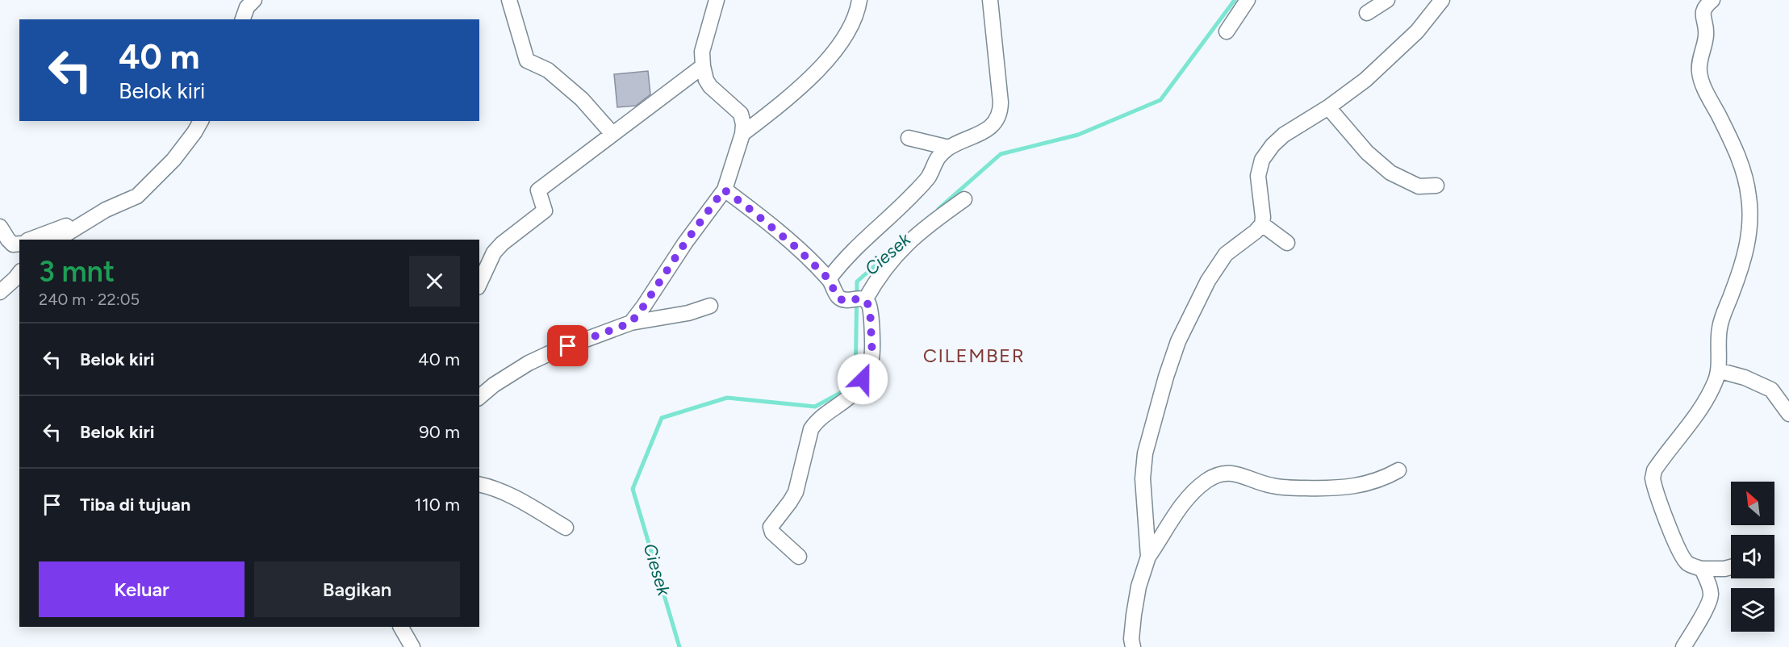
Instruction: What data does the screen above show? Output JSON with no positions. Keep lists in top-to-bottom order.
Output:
{
  "districts": ["CILEMBER"],
  "water": ["Ciesek"],
  "north": "top left",
  "page": {
    "turn": ["40 m", "Belok kiri"],
    "heading": ["3 mnt", "240 m · 22:05"],
    "list": [
      {
        "name": "Belok kiri",
        "value": "40 m"
      },
      {
        "name": "Belok kiri",
        "value": "90 m"
      },
      {
        "name": "Tiba di tujuan",
        "value": "110 m"
      }
    ],
    "buttons": ["Keluar", "Bagikan"]
  }
}
